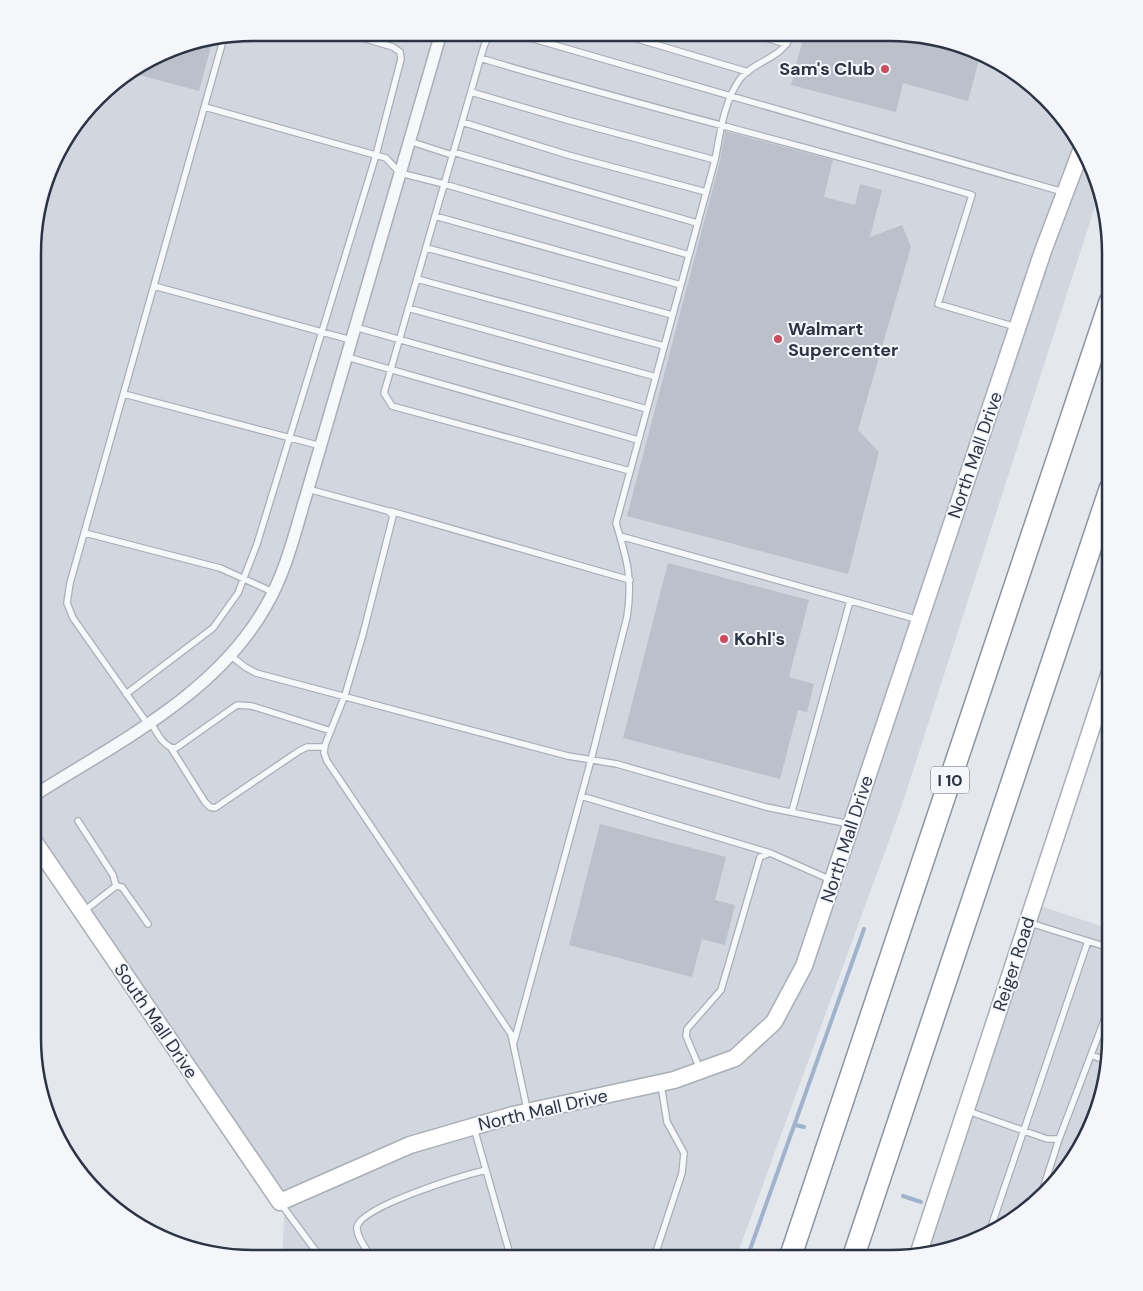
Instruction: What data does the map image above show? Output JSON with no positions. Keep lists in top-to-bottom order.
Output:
{
  "streets": {
    "highway": ["I 10"],
    "street": ["North Mall Drive", "Reiger Road", "South Mall Drive"]
  },
  "crossings": [
    ["North Mall Drive", "South Mall Drive"]
  ],
  "places": ["Sam's Club", "Walmart Supercenter", "Kohl's"]
}
